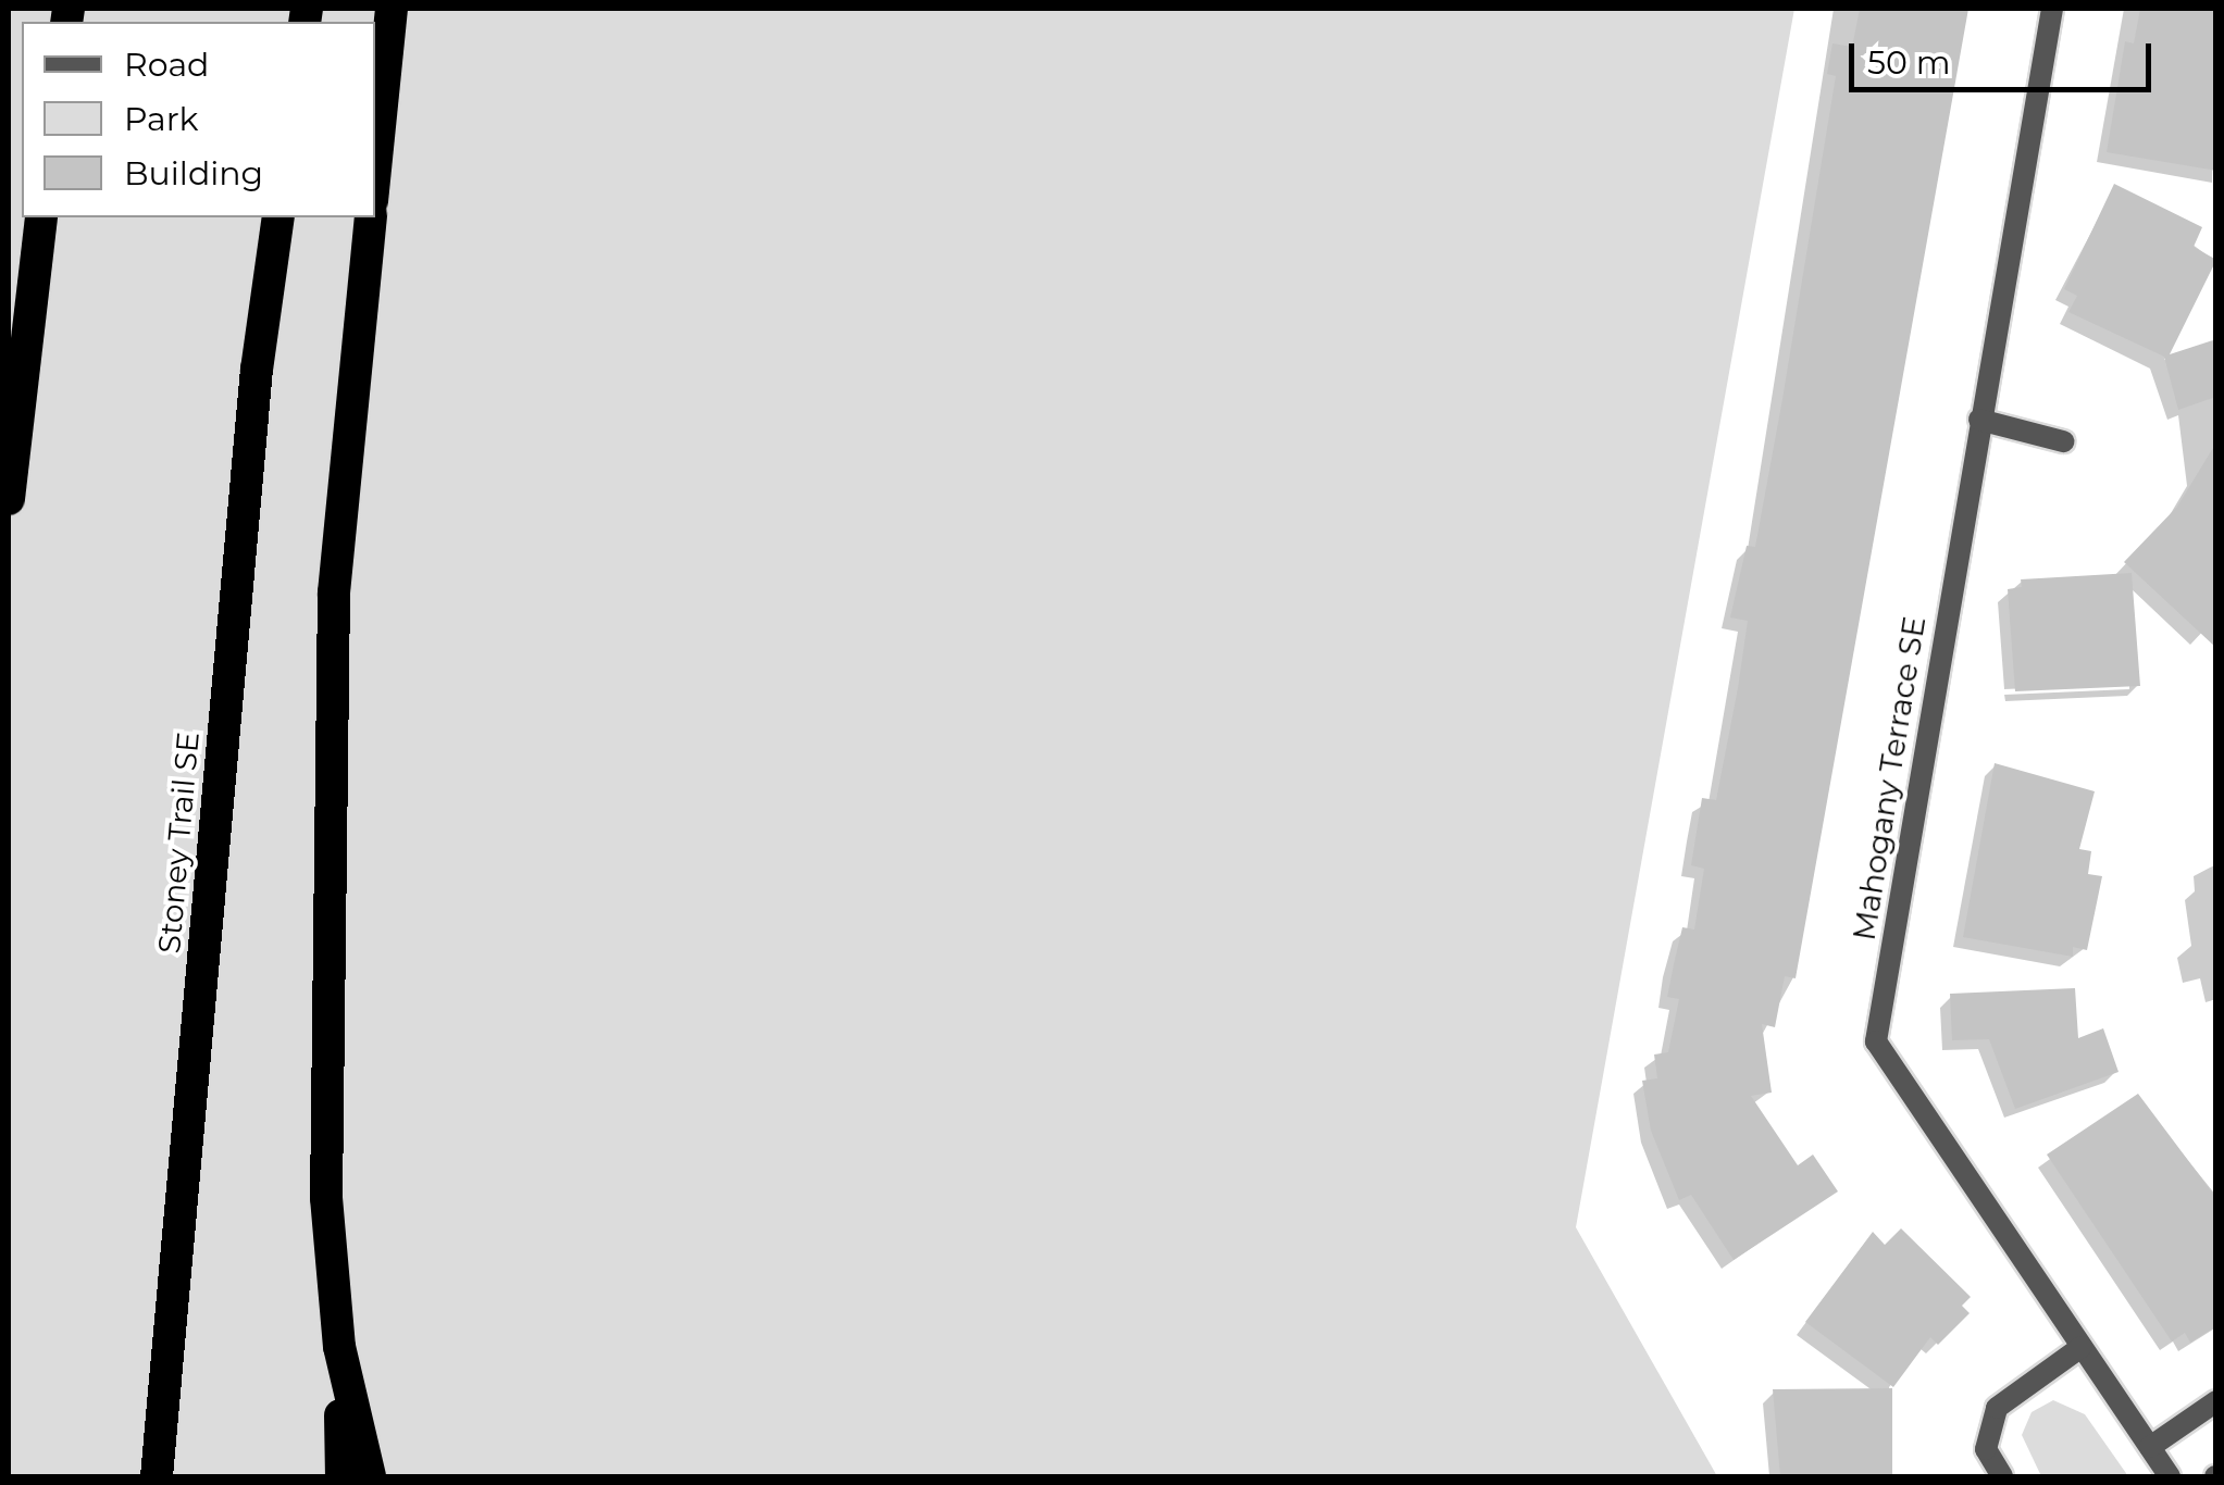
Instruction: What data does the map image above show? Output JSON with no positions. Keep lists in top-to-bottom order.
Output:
{
  "streets": {
    "highway": ["Stoney Trail SE"],
    "street": ["Mahogany Terrace SE"]
  },
  "legend": ["Road", "Park", "Building"],
  "scale_bar": "50 m"
}
